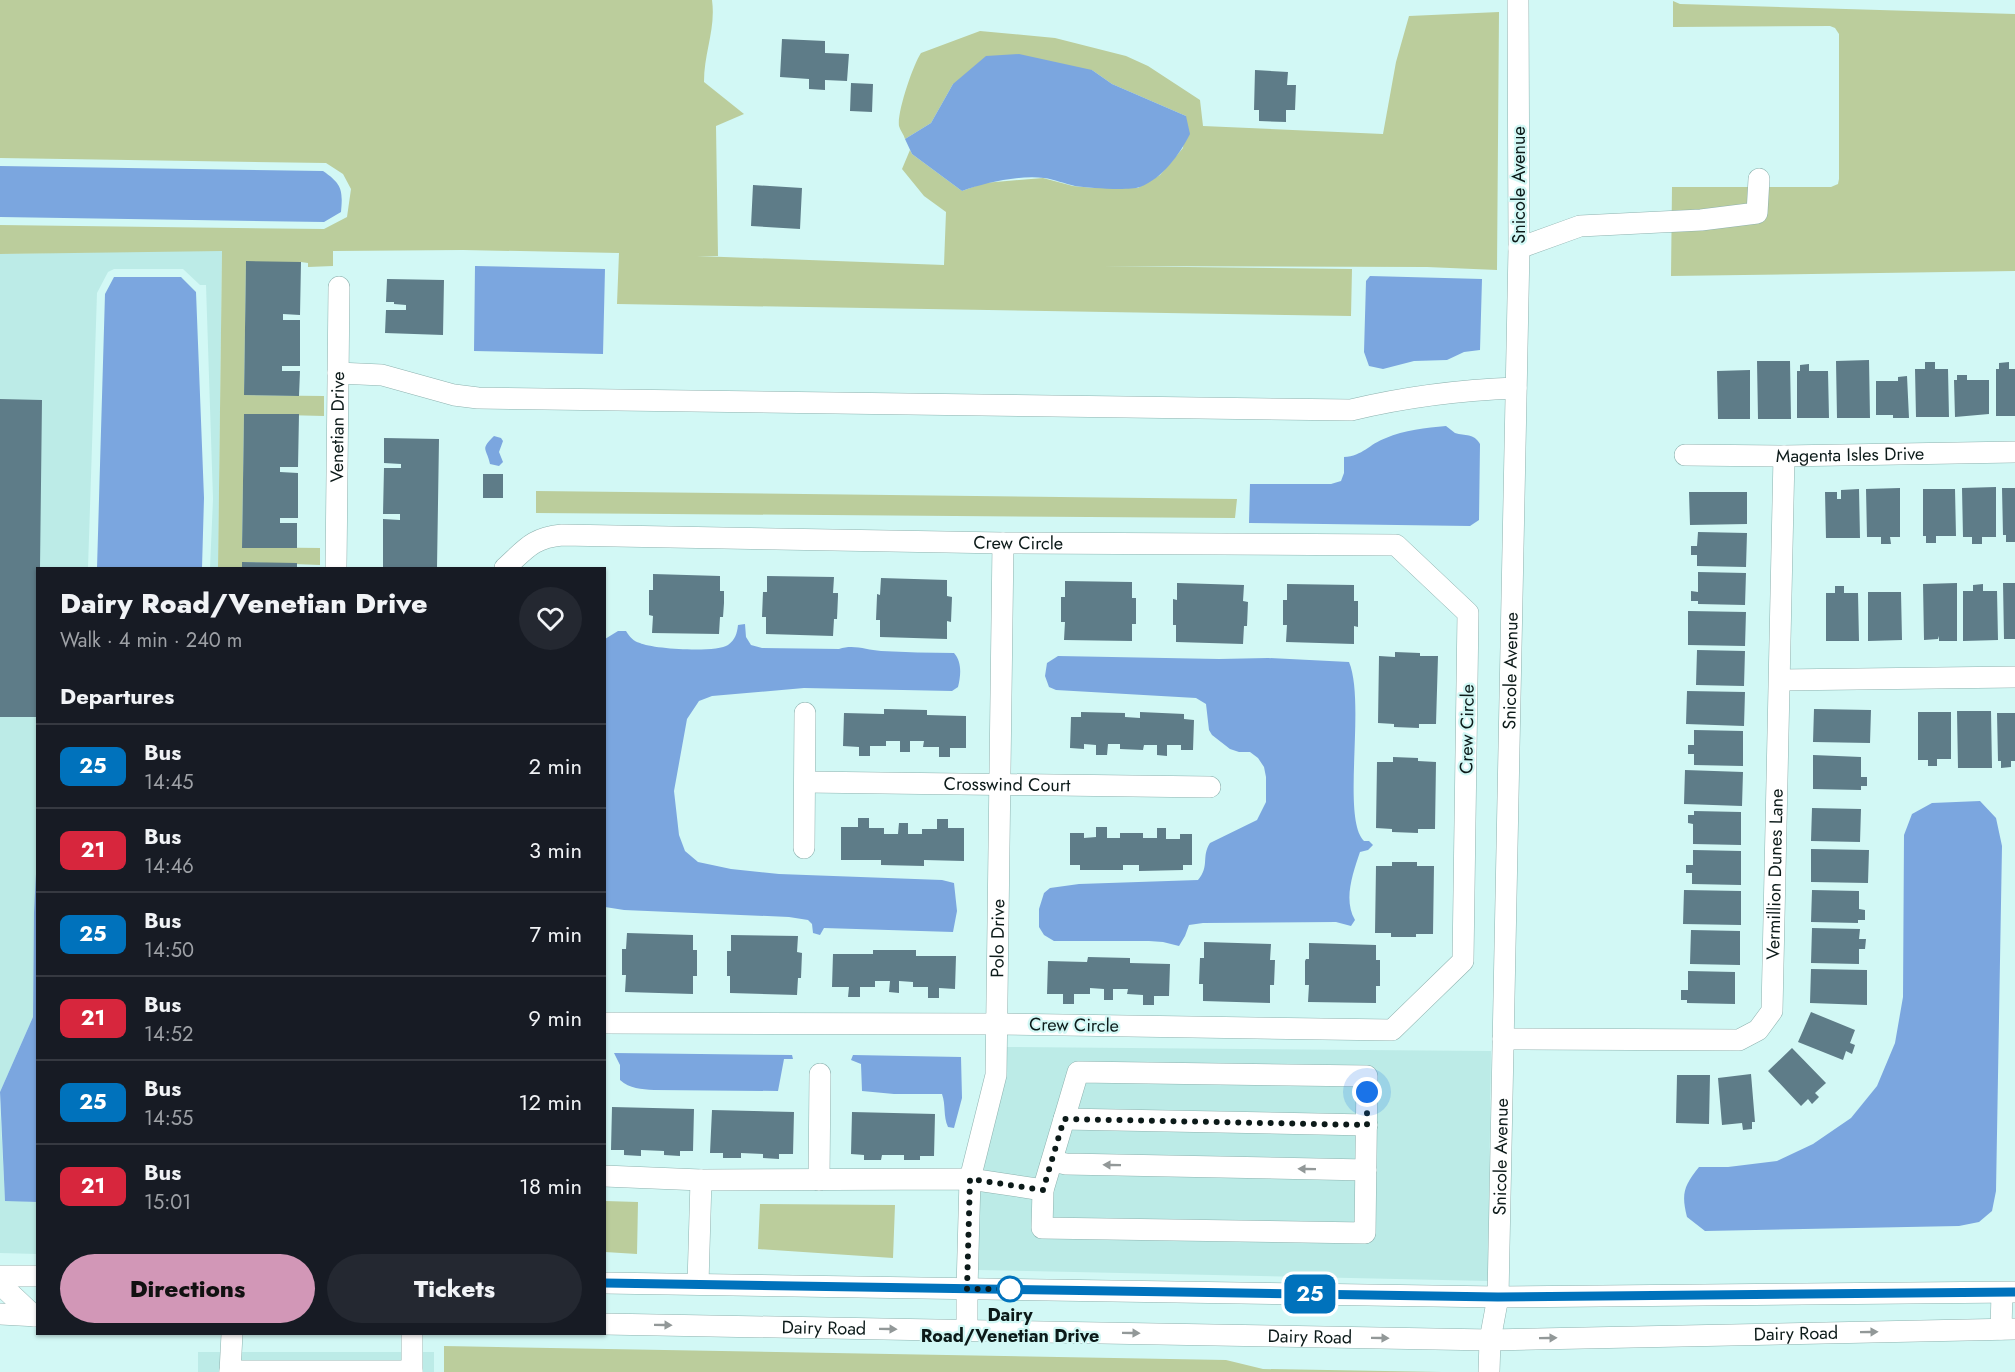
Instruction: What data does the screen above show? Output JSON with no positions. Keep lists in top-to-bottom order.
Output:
{
  "streets": {
    "street": [
      "Snicole Avenue",
      "Venetian Drive",
      "Magenta Isles Drive",
      "Crew Circle",
      "Crosswind Court",
      "Vermillion Dunes Lane",
      "Polo Drive",
      "Dairy Road"
    ]
  },
  "crossings": [
    ["Snicole Avenue", "Vermillion Dunes Lane"],
    ["Snicole Avenue", "Dairy Road"],
    ["Magenta Isles Drive", "Vermillion Dunes Lane"],
    ["Crew Circle", "Polo Drive"],
    ["Crosswind Court", "Polo Drive"],
    ["Polo Drive", "Dairy Road"]
  ],
  "places": ["Dairy Road/Venetian Drive"],
  "lines": ["bus line 25"],
  "page": {
    "on_map": "25",
    "heading": [
      ["Dairy Road/Venetian Drive", "Walk · 4 min · 240 m"],
      "Departures"
    ],
    "list": [
      {
        "mark": "25",
        "name": "Bus",
        "note": "14:45",
        "value": "2 min"
      },
      {
        "mark": "21",
        "name": "Bus",
        "note": "14:46",
        "value": "3 min"
      },
      {
        "mark": "25",
        "name": "Bus",
        "note": "14:50",
        "value": "7 min"
      },
      {
        "mark": "21",
        "name": "Bus",
        "note": "14:52",
        "value": "9 min"
      },
      {
        "mark": "25",
        "name": "Bus",
        "note": "14:55",
        "value": "12 min"
      },
      {
        "mark": "21",
        "name": "Bus",
        "note": "15:01",
        "value": "18 min"
      }
    ],
    "buttons": ["Directions", "Tickets"]
  }
}
